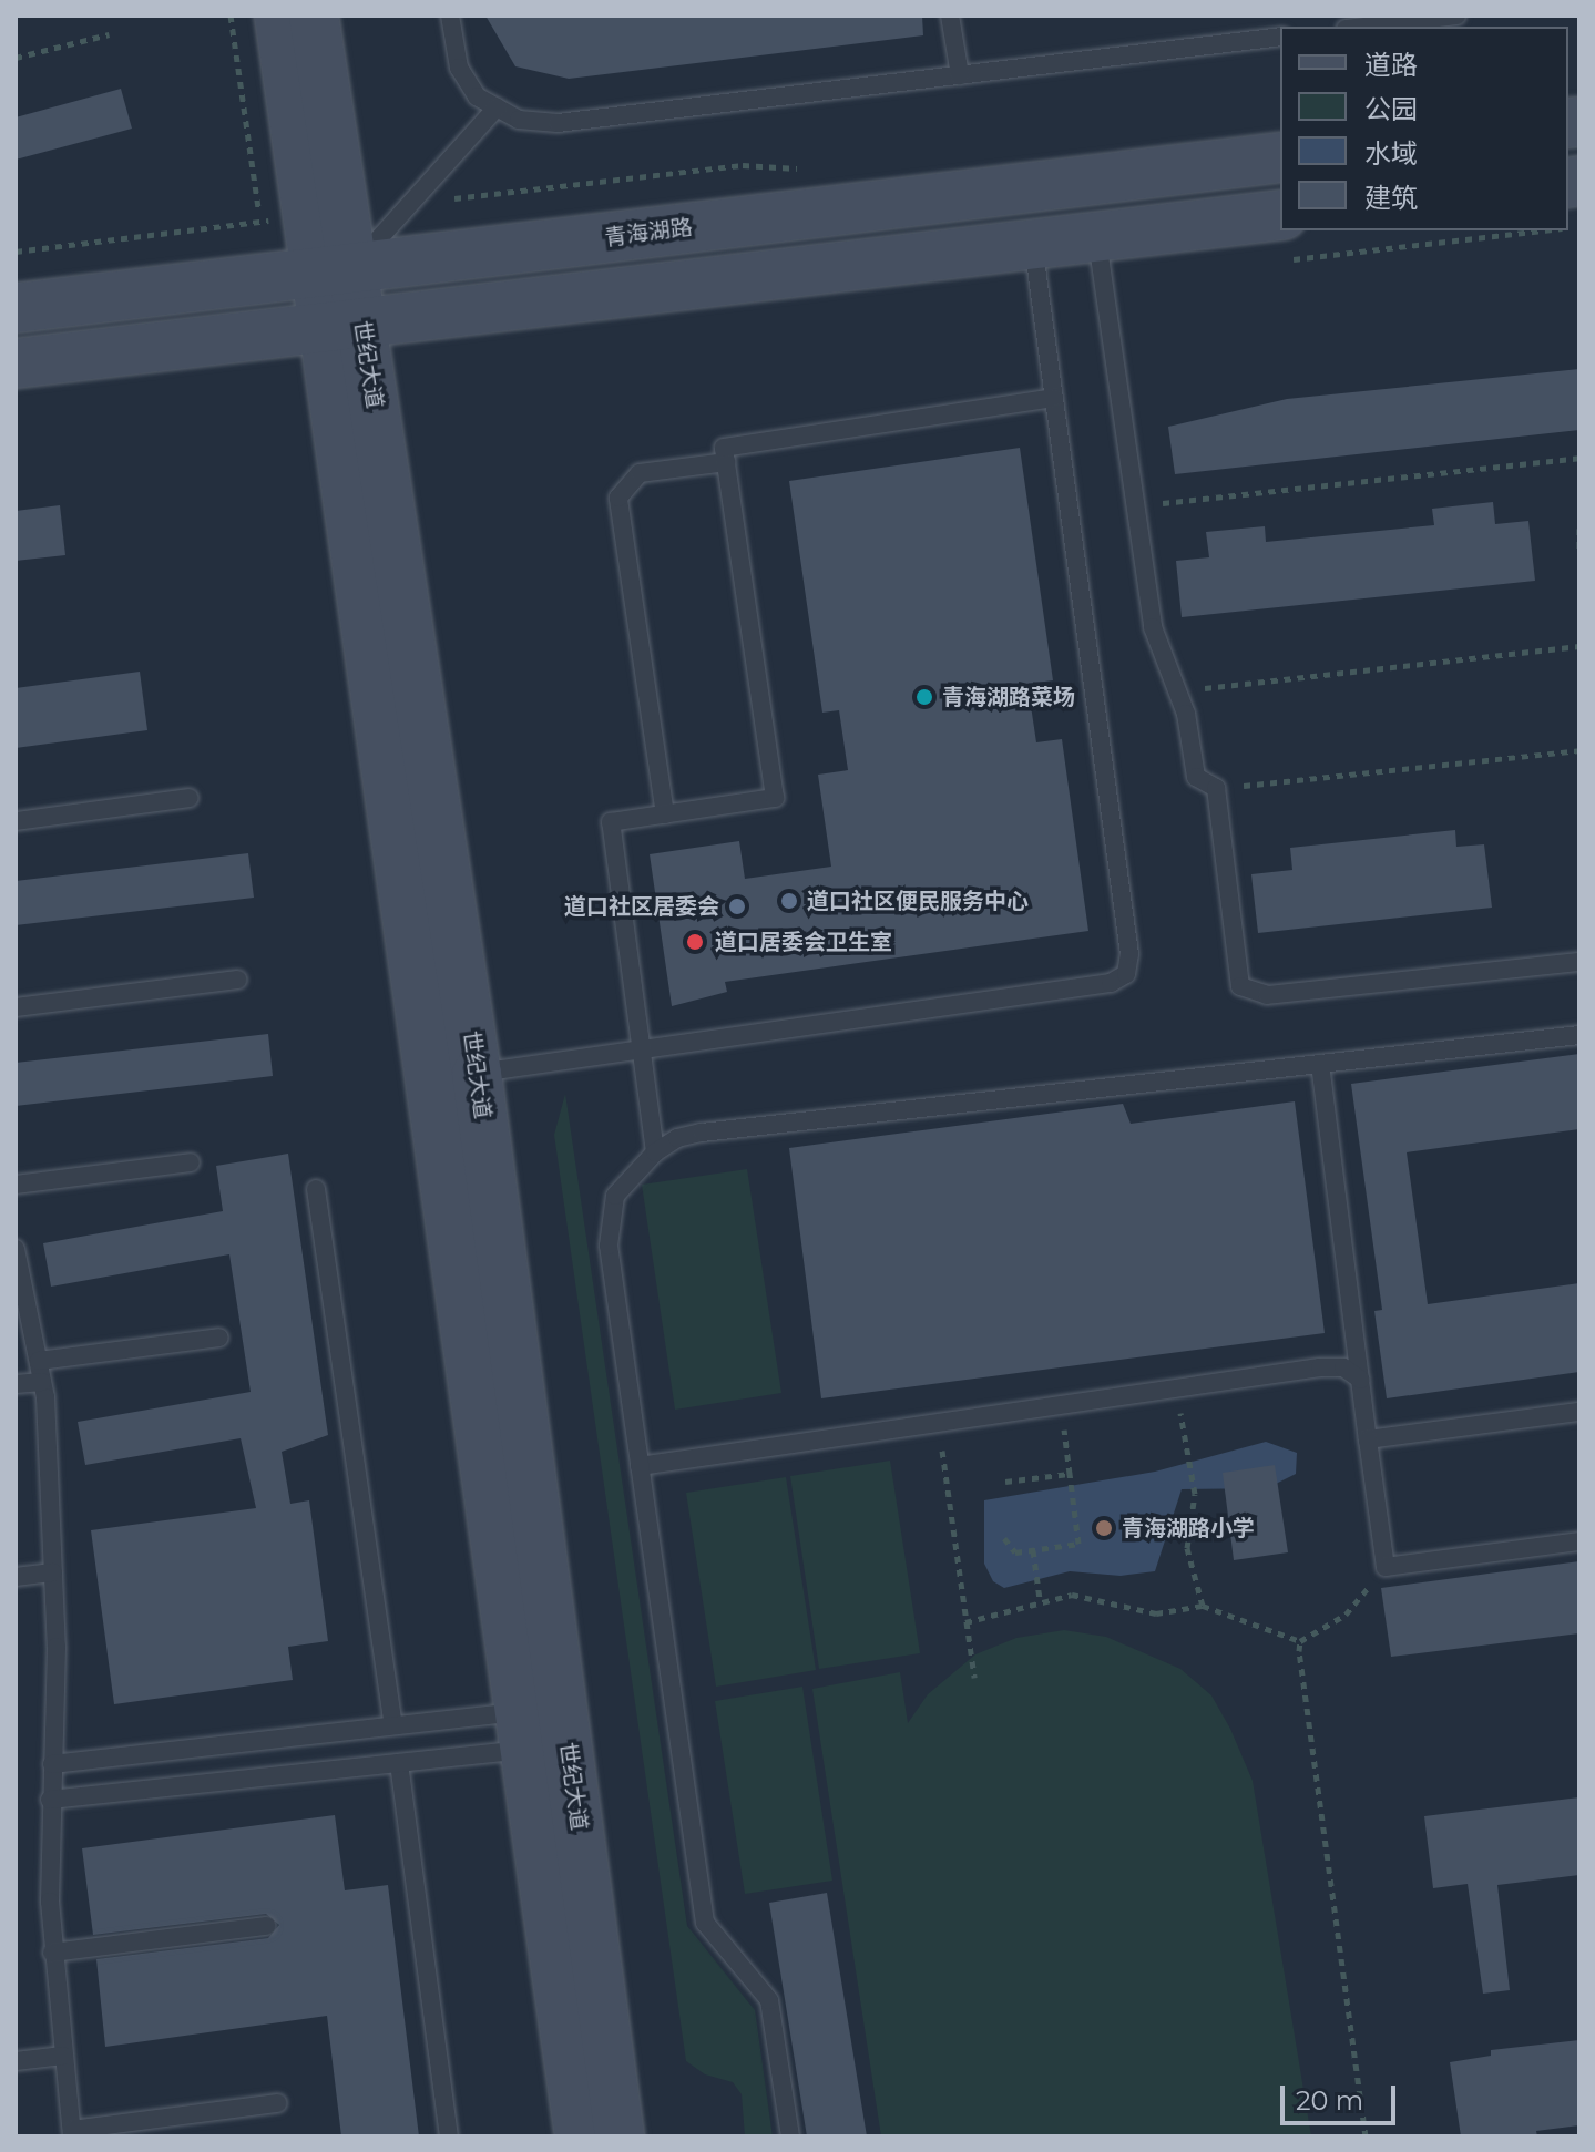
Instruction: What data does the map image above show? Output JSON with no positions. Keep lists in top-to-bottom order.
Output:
{
  "streets": {
    "street": ["青海湖路", "世纪大道"]
  },
  "crossings": [
    ["青海湖路", "世纪大道"]
  ],
  "places": [
    "青海湖路菜场",
    "道口社区便民服务中心",
    "道口社区居委会",
    "道口居委会卫生室",
    "青海湖路小学"
  ],
  "legend": [
    "道路",
    "公园",
    "水域",
    "建筑"
  ],
  "scale_bar": "20 m"
}
